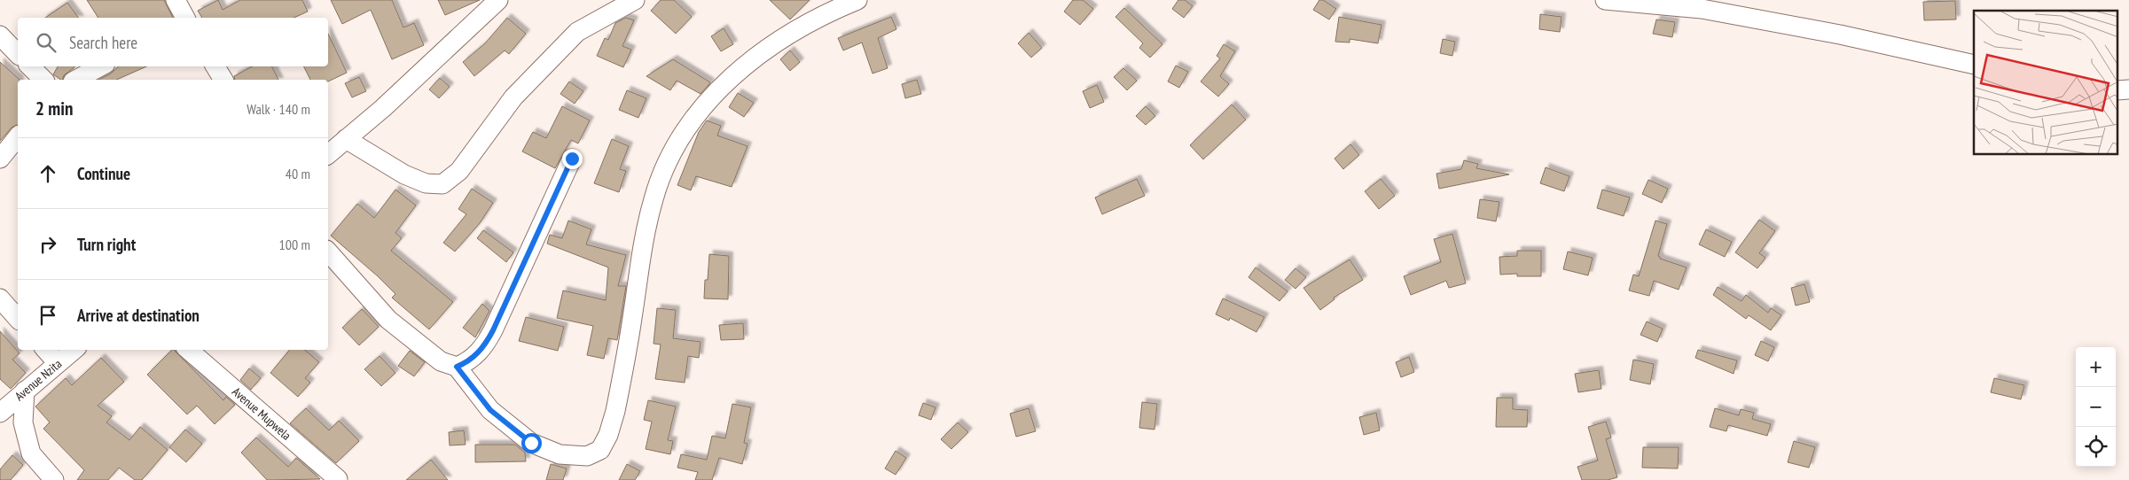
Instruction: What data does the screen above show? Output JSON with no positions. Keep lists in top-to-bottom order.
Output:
{
  "streets": {
    "street": ["Avenue Nzita", "Avenue Mupwela"]
  },
  "page": {
    "search": "Search here",
    "heading": ["2 min", "Walk · 140 m"],
    "list": [
      ["Continue", "40 m"],
      ["Turn right", "100 m"],
      "Arrive at destination"
    ],
    "map_buttons": ["+", "−"]
  }
}
